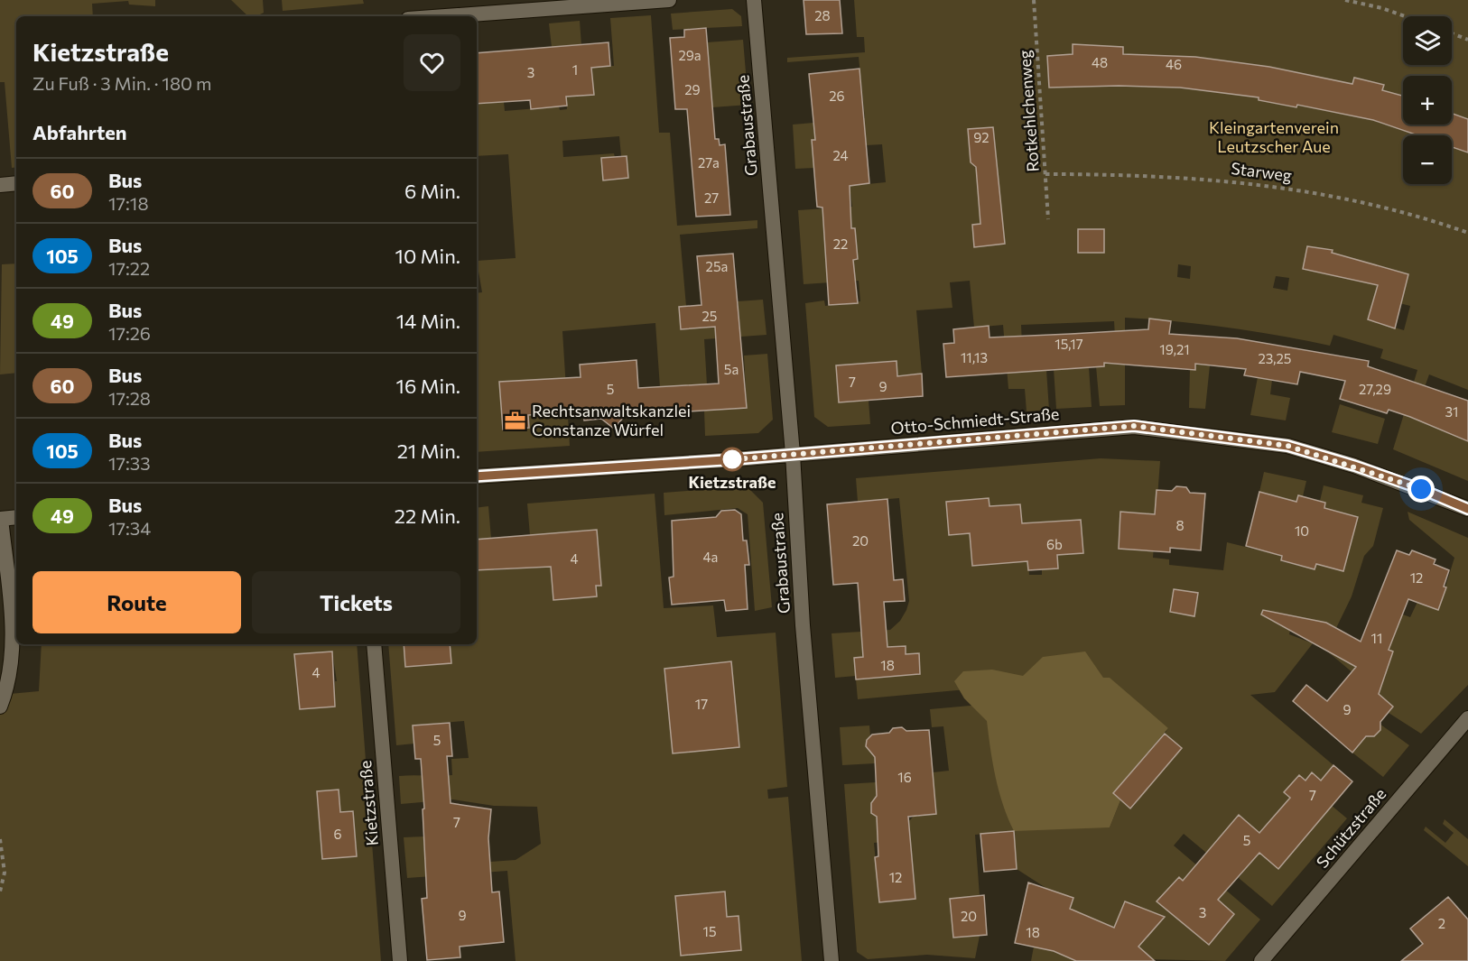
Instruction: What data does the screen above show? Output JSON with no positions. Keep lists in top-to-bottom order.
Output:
{
  "streets": {
    "street": [
      "Grabaustraße",
      "Otto-Schmiedt-Straße",
      "Kietzstraße",
      "Schützstraße"
    ],
    "path": ["Rotkehlchenweg", "Starweg"]
  },
  "crossings": [
    ["Rotkehlchenweg", "Starweg"],
    ["Grabaustraße", "Otto-Schmiedt-Straße"]
  ],
  "parks": ["Kleingartenverein Leutzscher Aue"],
  "places": {
    "office": ["Rechtsanwaltskanzlei Constanze Würfel"],
    "other": ["Kietzstraße"]
  },
  "lines": ["bus line 60"],
  "house_numbers": [
    "28",
    "29a",
    "48",
    "46",
    "1",
    "3",
    "29",
    "26",
    "92",
    "24",
    "27a",
    "27",
    "22",
    "25a",
    "25",
    "15,17",
    "19,21",
    "11,13",
    "23,25",
    "5a",
    "7",
    "9",
    "5",
    "27,29",
    "31",
    "8",
    "10",
    "20",
    "6b",
    "4a",
    "4",
    "12",
    "11",
    "18",
    "4",
    "17",
    "9",
    "5",
    "16",
    "7",
    "7",
    "6",
    "5",
    "12",
    "3",
    "9",
    "20",
    "2",
    "15",
    "18"
  ],
  "page": {
    "map_buttons": ["+", "−"],
    "heading": [
      ["Kietzstraße", "Zu Fuß · 3 Min. · 180 m"],
      "Abfahrten"
    ],
    "list": [
      {
        "mark": "60",
        "name": "Bus",
        "note": "17:18",
        "value": "6 Min."
      },
      {
        "mark": "105",
        "name": "Bus",
        "note": "17:22",
        "value": "10 Min."
      },
      {
        "mark": "49",
        "name": "Bus",
        "note": "17:26",
        "value": "14 Min."
      },
      {
        "mark": "60",
        "name": "Bus",
        "note": "17:28",
        "value": "16 Min."
      },
      {
        "mark": "105",
        "name": "Bus",
        "note": "17:33",
        "value": "21 Min."
      },
      {
        "mark": "49",
        "name": "Bus",
        "note": "17:34",
        "value": "22 Min."
      }
    ],
    "buttons": ["Route", "Tickets"]
  }
}
